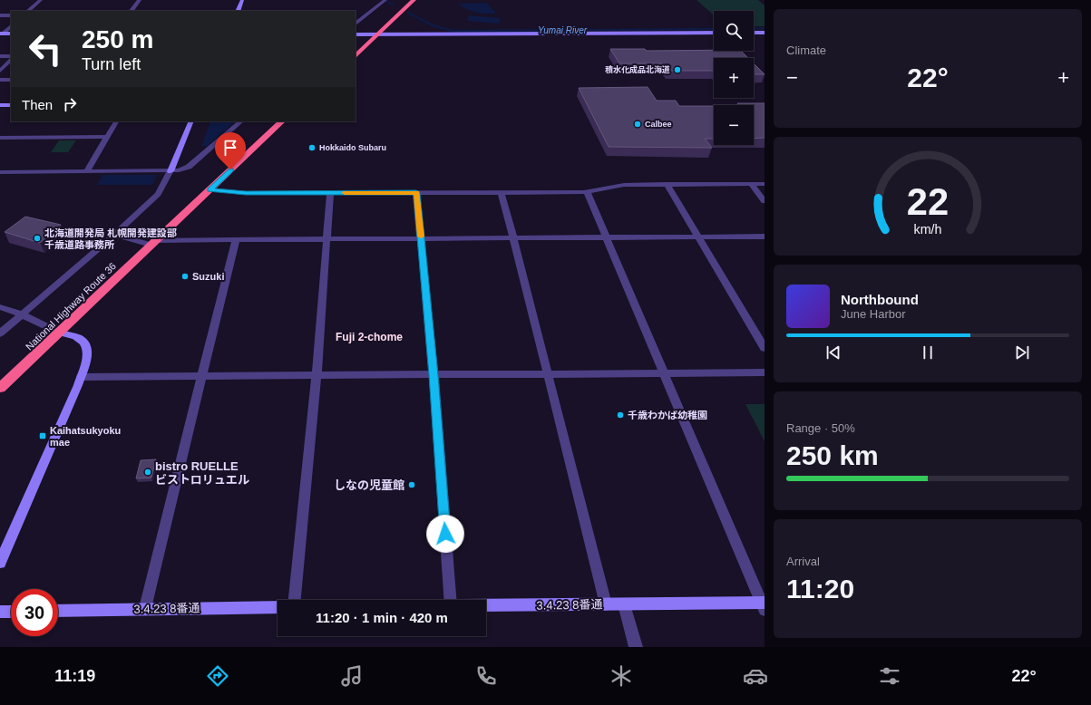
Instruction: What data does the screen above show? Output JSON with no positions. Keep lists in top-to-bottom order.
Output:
{
  "streets": {
    "highway": ["National Highway Route 36"],
    "street": ["3.4.23 8番通"]
  },
  "districts": ["Fuji 2-chome"],
  "water": ["Yumai River"],
  "places": {
    "other": [
      "積水化成品北海道",
      "Calbee",
      "Hokkaido Subaru",
      "北海道開発局 札幌開発建設部 千歳道路事務所",
      "Suzuki",
      "千歳わかば幼稚園",
      "bistro RUELLE ビストロリュエル",
      "しなの児童館"
    ],
    "transit": ["Kaihatsukyoku mae"]
  },
  "page": {
    "tile": [
      "Climate",
      ["Range · 50%", "250 km"],
      ["Arrival", "11:20"]
    ],
    "map_buttons": ["+", "−"],
    "turn": ["250 m", "Turn left"],
    "heat": ["−", "22°", "+"],
    "then": "Then",
    "song": ["Northbound", "June Harbor"],
    "limit": "30",
    "trip": "11:20 · 1 min · 420 m",
    "tabs": ["11:19", "22°"],
    "gauge": ["22", "km/h"]
  }
}
